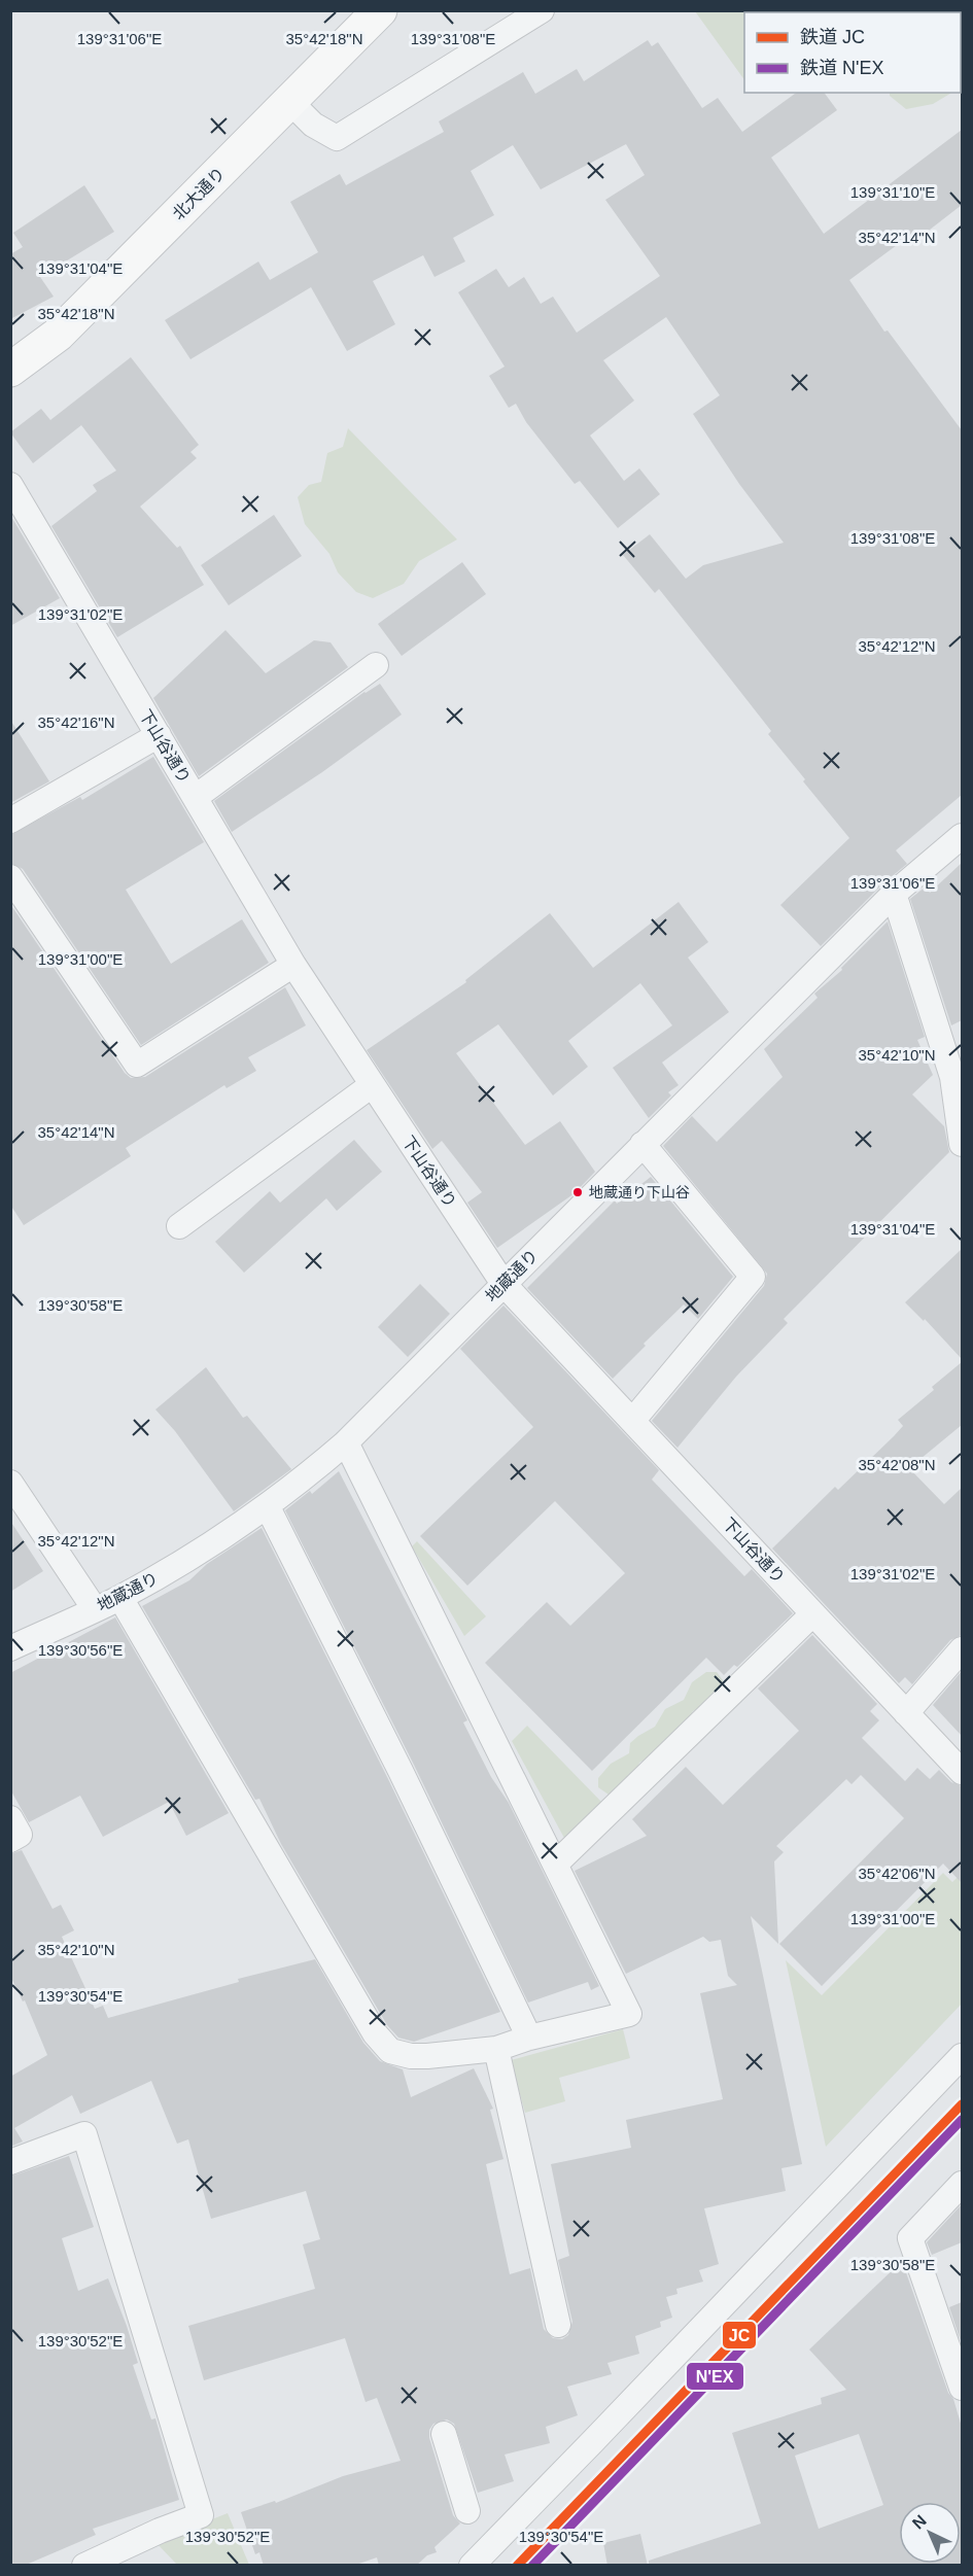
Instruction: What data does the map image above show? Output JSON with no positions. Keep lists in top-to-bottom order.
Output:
{
  "streets": {
    "street": ["北大通り", "下山谷通り", "地蔵通り"]
  },
  "crossings": [
    ["下山谷通り", "地蔵通り"]
  ],
  "places": ["地蔵通り下山谷"],
  "lines": ["rail line JC", "rail line N'EX"],
  "legend": ["鉄道 JC", "鉄道 N'EX"],
  "north": "top left",
  "coordinates": [
    "35°42'18\"N",
    "139°31'06\"E",
    "139°31'08\"E",
    "139°31'10\"E",
    "35°42'14\"N",
    "139°31'04\"E",
    "139°31'02\"E",
    "35°42'12\"N",
    "35°42'16\"N",
    "139°31'00\"E",
    "35°42'10\"N",
    "139°30'58\"E",
    "35°42'08\"N",
    "139°30'56\"E",
    "35°42'06\"N",
    "139°30'54\"E",
    "139°30'52\"E"
  ]
}
